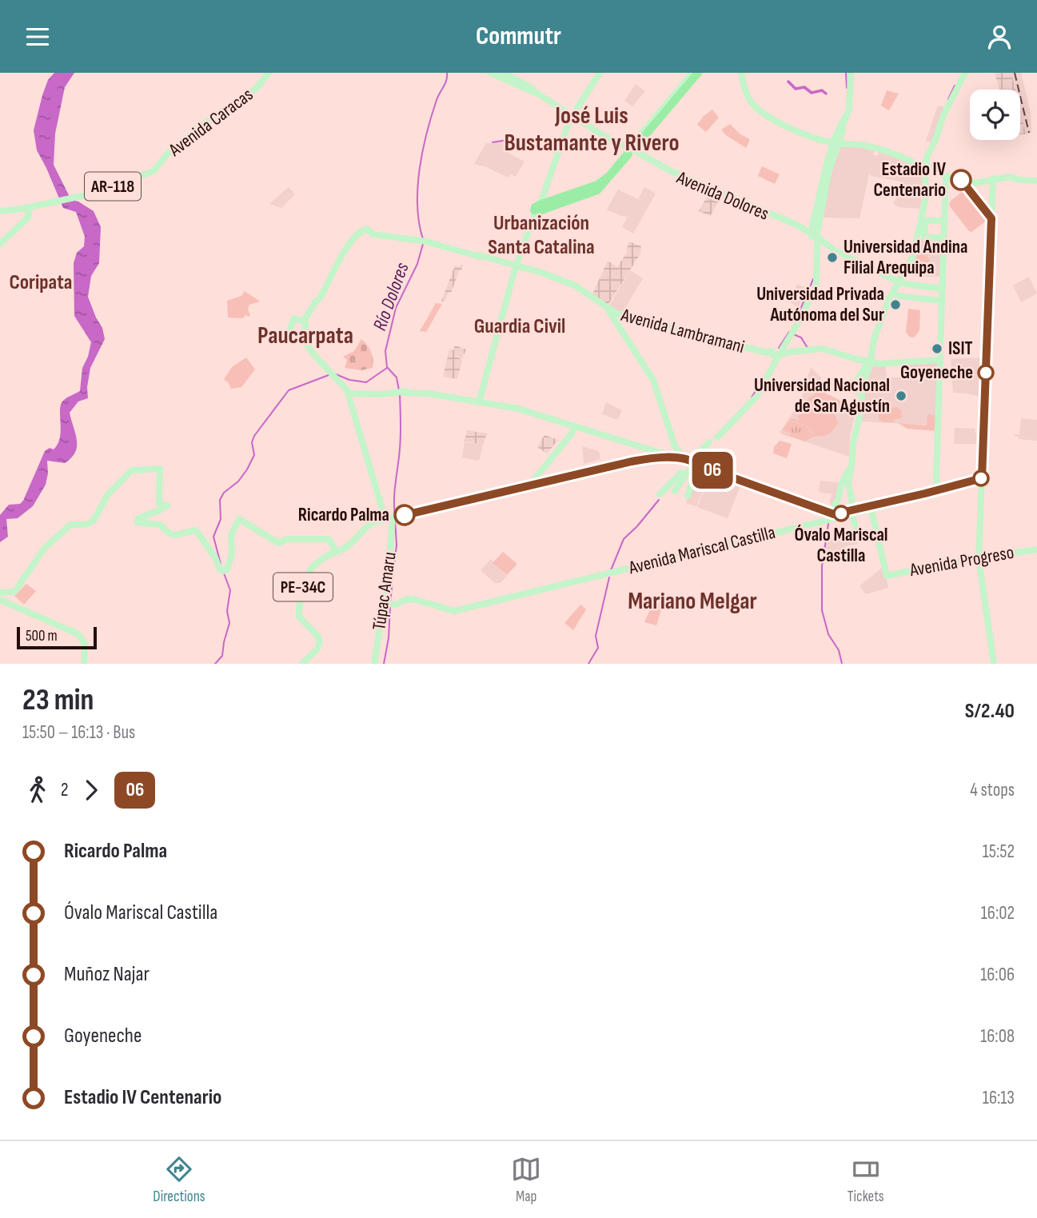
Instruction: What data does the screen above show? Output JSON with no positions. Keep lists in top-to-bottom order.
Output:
{
  "streets": {
    "main road": [
      "Avenida Caracas",
      "AR-118",
      "Avenida Dolores",
      "Avenida Lambramani",
      "Avenida Mariscal Castilla",
      "Avenida Progreso",
      "PE-34C",
      "Túpac Amaru"
    ]
  },
  "crossings": [
    ["Avenida Caracas", "AR-118"],
    ["Avenida Mariscal Castilla", "Avenida Progreso"],
    ["Avenida Mariscal Castilla", "Túpac Amaru"],
    ["PE-34C", "Túpac Amaru"]
  ],
  "districts": [
    "José Luis Bustamante y Rivero",
    "Urbanización Santa Catalina",
    "Coripata",
    "Guardia Civil",
    "Paucarpata",
    "Mariano Melgar"
  ],
  "water": ["Río Dolores"],
  "places": [
    "Estadio IV Centenario",
    "Universidad Andina Filial Arequipa",
    "Universidad Privada Autónoma del Sur",
    "ISIT",
    "Goyeneche",
    "Universidad Nacional de San Agustín",
    "Óvalo Mariscal Castilla",
    "Ricardo Palma"
  ],
  "lines": ["bus line 06"],
  "scale_bar": "500 m",
  "page": {
    "header": "Commutr",
    "on_map": "06",
    "scale": "500 m",
    "heading": ["23 min", "15:50 – 16:13 · Bus", "S/2.40"],
    "legs": ["2", "06", "4 stops"],
    "list": [
      {
        "name": "Ricardo Palma",
        "value": "15:52"
      },
      {
        "name": "Óvalo Mariscal Castilla",
        "value": "16:02"
      },
      {
        "name": "Muñoz Najar",
        "value": "16:06"
      },
      {
        "name": "Goyeneche",
        "value": "16:08"
      },
      {
        "name": "Estadio IV Centenario",
        "value": "16:13"
      }
    ],
    "tabs": ["Directions", "Map", "Tickets"]
  }
}
